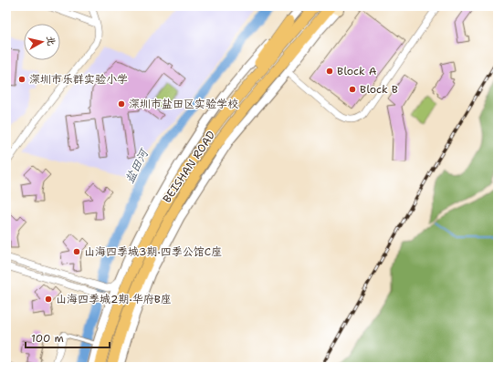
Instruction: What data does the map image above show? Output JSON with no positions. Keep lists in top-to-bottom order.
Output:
{
  "streets": {
    "main road": ["BEISHAN ROAD"]
  },
  "water": ["盐田河"],
  "places": [
    "Block A",
    "深圳市乐群实验小学",
    "Block B",
    "深圳市盐田区实验学校",
    "山海四季城3期·四季公馆C座",
    "山海四季城2期·华府B座"
  ],
  "scale_bar": "100 m",
  "north": "right"
}
